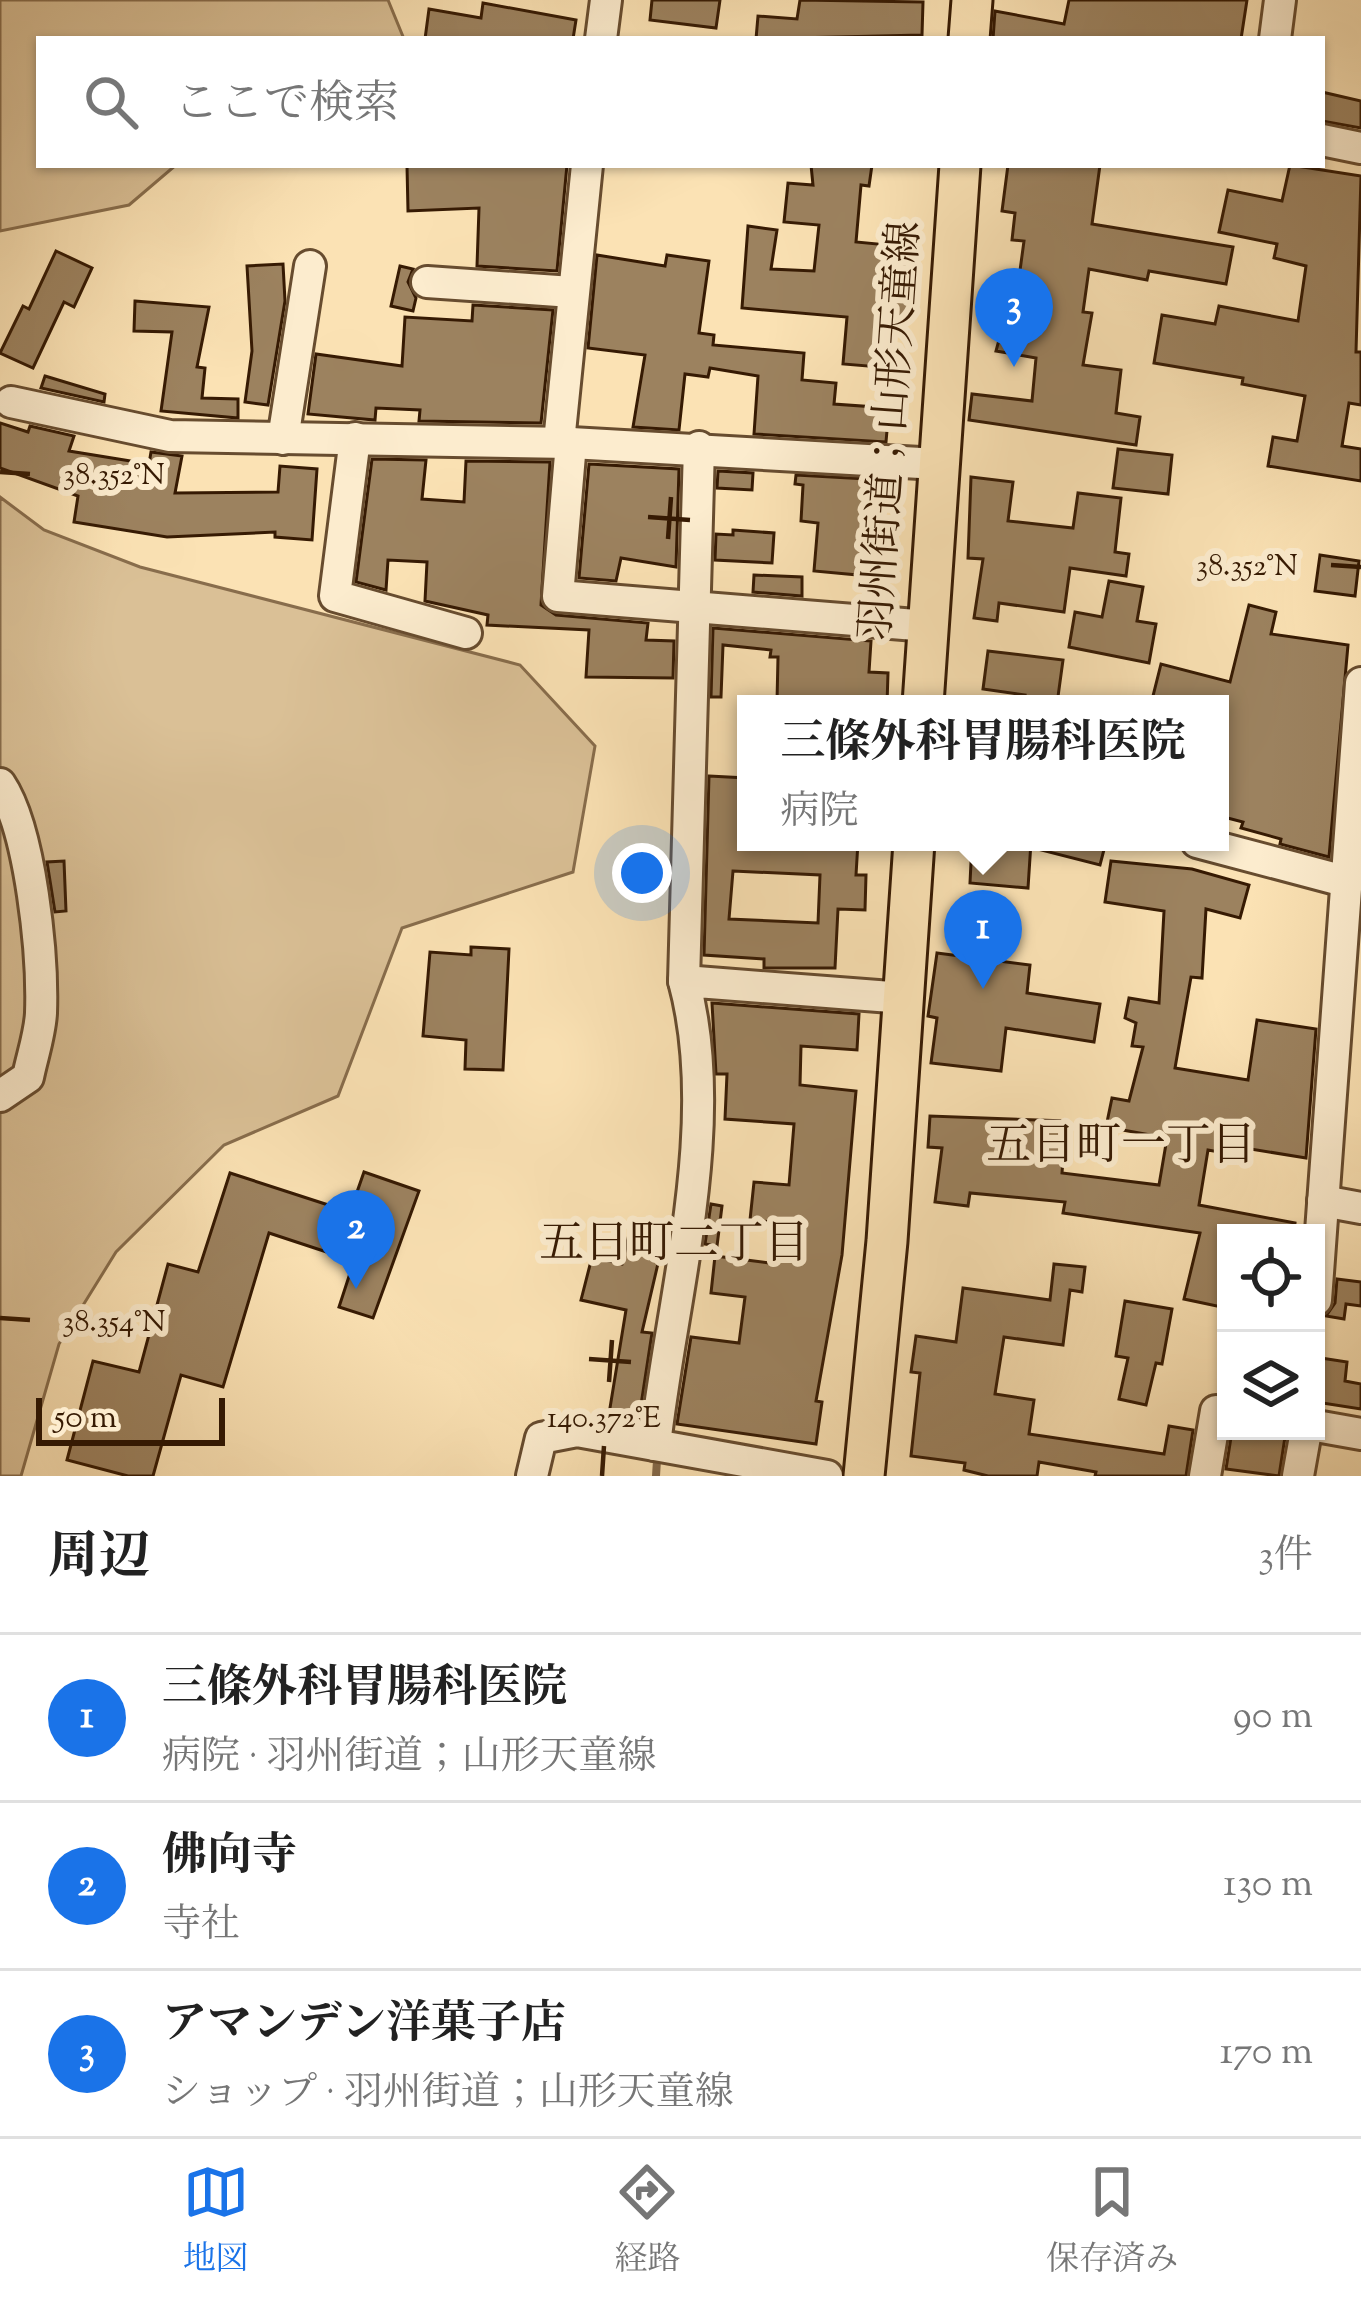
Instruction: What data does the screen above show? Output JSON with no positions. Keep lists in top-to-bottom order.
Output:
{
  "streets": {
    "main road": ["羽州街道；山形天童線"]
  },
  "districts": ["五日町一丁目", "五日町二丁目"],
  "scale_bar": "50 m",
  "page": {
    "search": "ここで検索",
    "pins": ["3", "1", "2"],
    "popup": ["三條外科胃腸科医院", "病院"],
    "scale": "50 m",
    "heading": ["周辺", "3件"],
    "list": [
      {
        "mark": "1",
        "name": "三條外科胃腸科医院",
        "note": "病院 · 羽州街道；山形天童線",
        "value": "90 m"
      },
      {
        "mark": "2",
        "name": "佛向寺",
        "note": "寺社",
        "value": "130 m"
      },
      {
        "mark": "3",
        "name": "アマンデン洋菓子店",
        "note": "ショップ · 羽州街道；山形天童線",
        "value": "170 m"
      }
    ],
    "nav": ["地図", "経路", "保存済み"]
  },
  "coordinates": ["38.352°N", "38.354°N", "140.372°E"]
}
